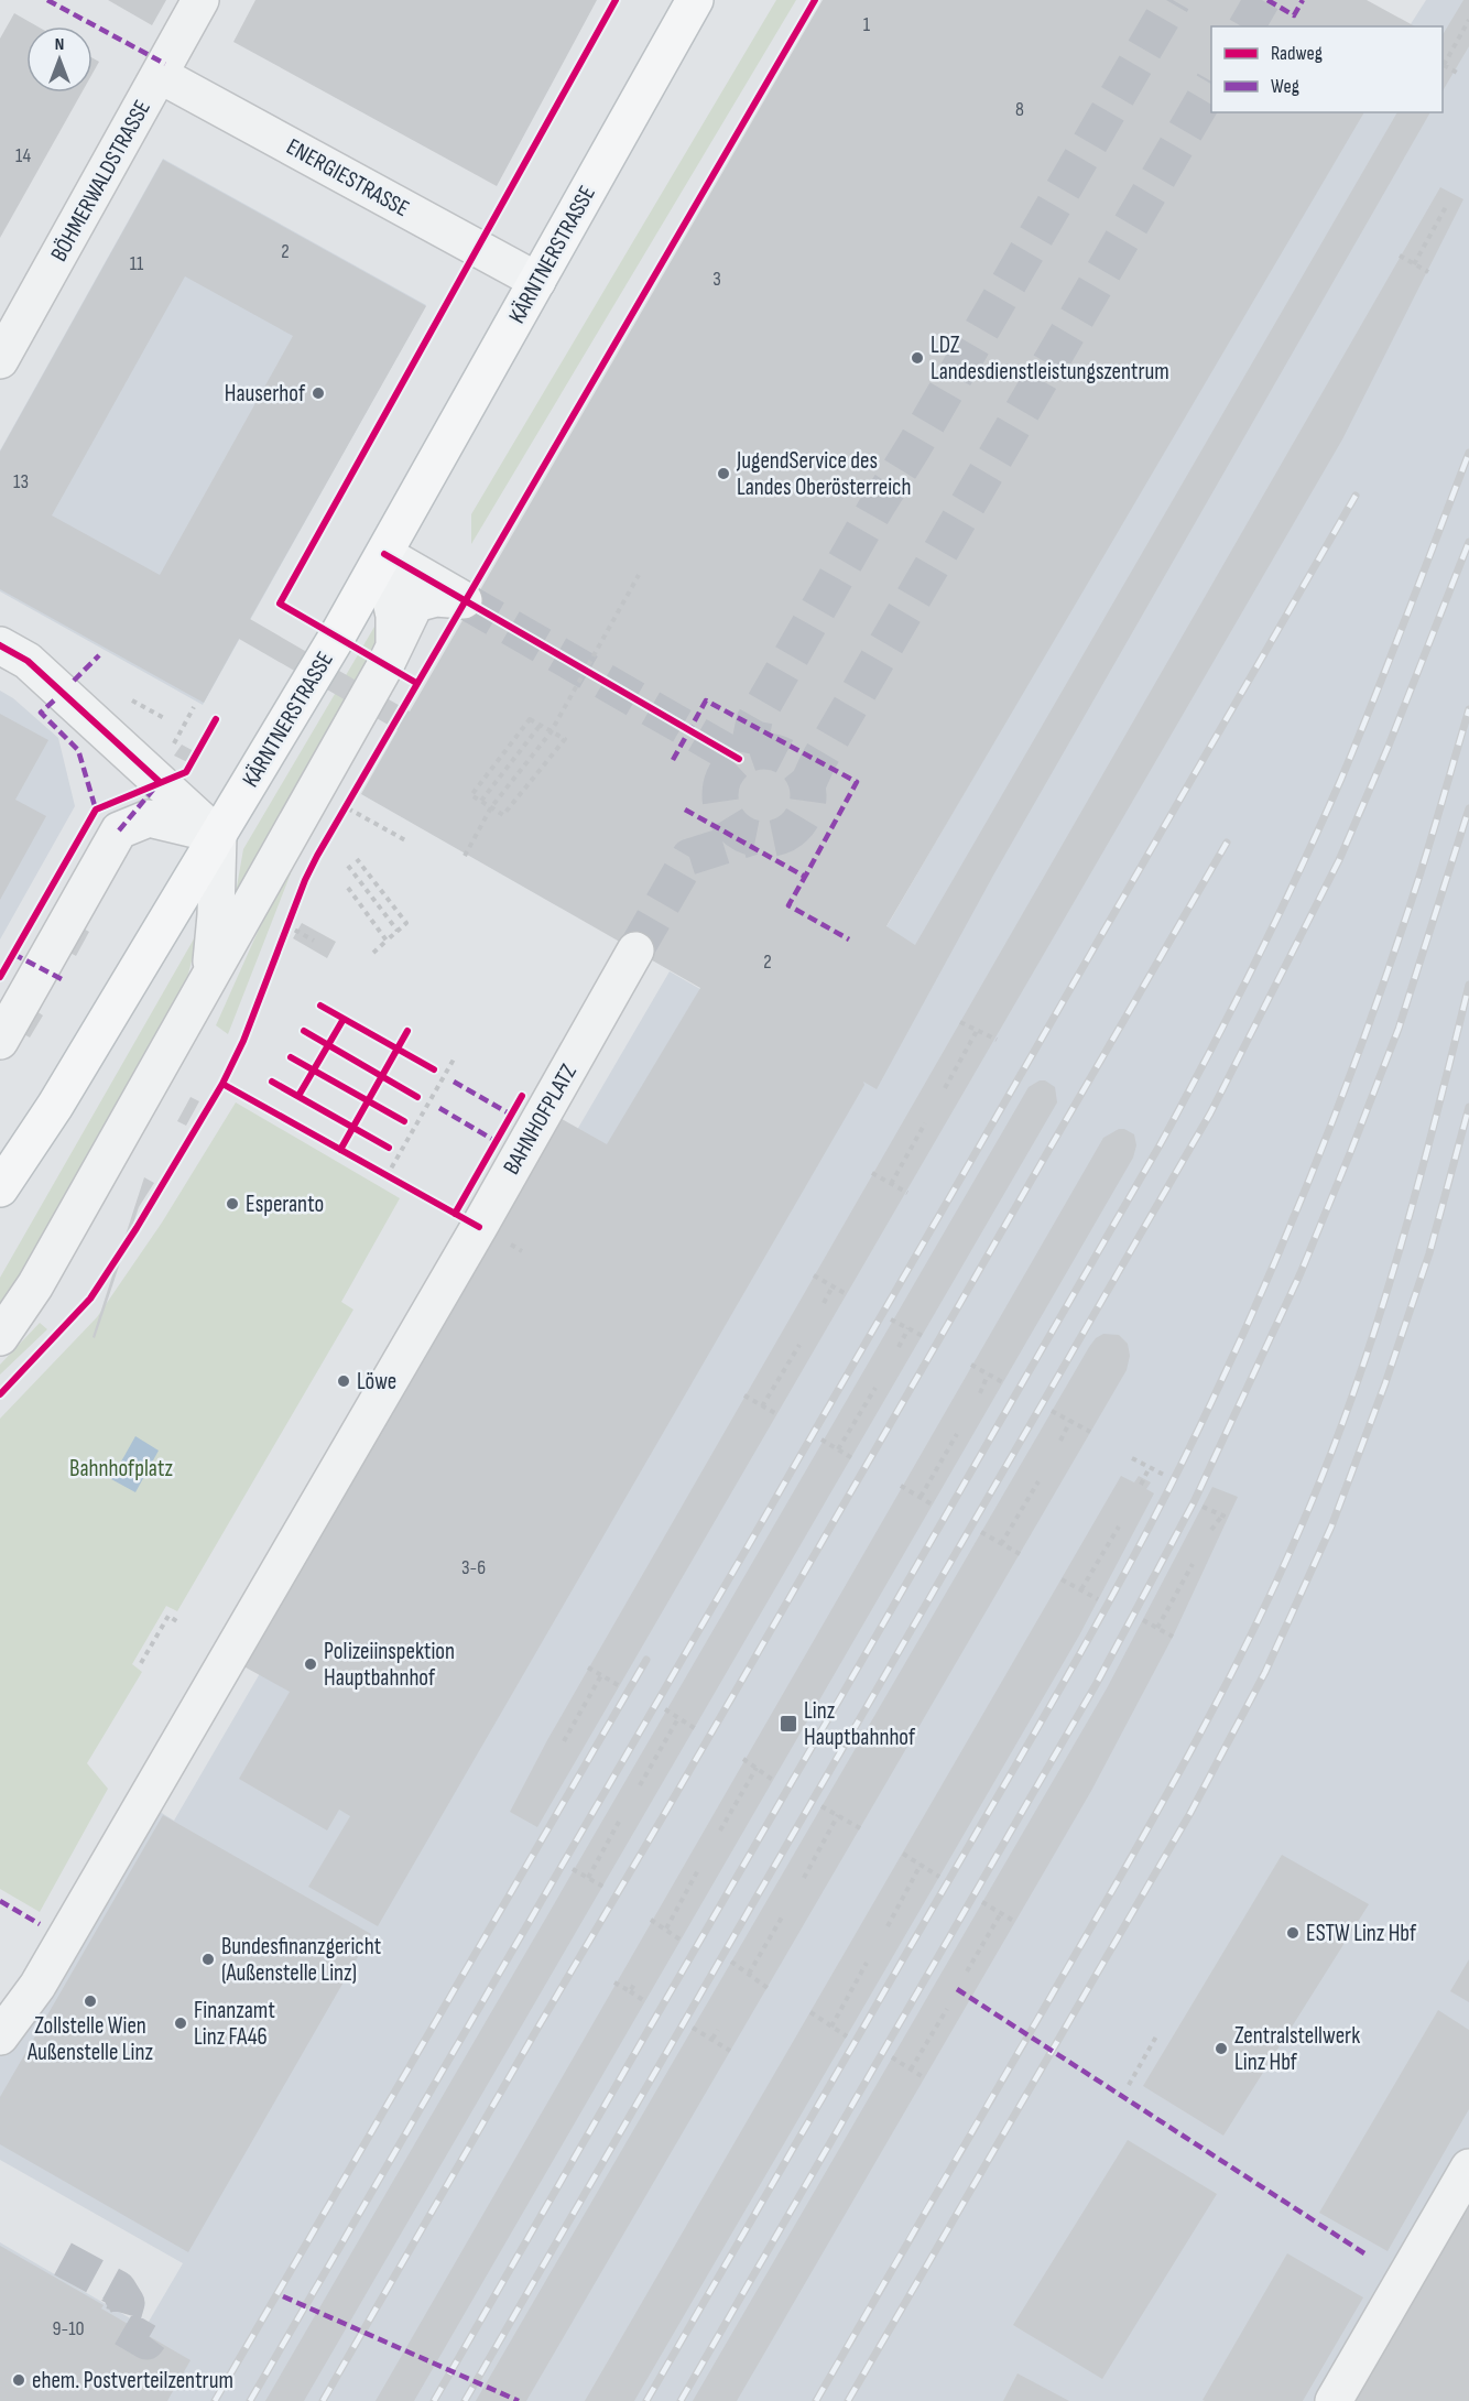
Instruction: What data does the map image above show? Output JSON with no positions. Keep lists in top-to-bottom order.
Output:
{
  "streets": {
    "main road": ["KÄRNTNERSTRASSE"],
    "street": ["ENERGIESTRASSE", "BÖHMERWALDSTRASSE", "BAHNHOFPLATZ"]
  },
  "crossings": [
    ["ENERGIESTRASSE", "BÖHMERWALDSTRASSE"],
    ["ENERGIESTRASSE", "KÄRNTNERSTRASSE"]
  ],
  "parks": ["Bahnhofplatz"],
  "places": {
    "other": [
      "LDZ Landesdienstleistungszentrum",
      "Hauserhof",
      "JugendService des Landes Oberösterreich",
      "Esperanto",
      "Löwe",
      "Polizeiinspektion Hauptbahnhof",
      "ESTW Linz Hbf",
      "Bundesfinanzgericht (Außenstelle Linz)",
      "Zollstelle Wien Außenstelle Linz",
      "Finanzamt Linz FA46",
      "Zentralstellwerk Linz Hbf",
      "ehem. Postverteilzentrum"
    ],
    "transit": ["Linz Hauptbahnhof"]
  },
  "house_numbers": [
    "1",
    "8",
    "14",
    "2",
    "11",
    "3",
    "13",
    "2",
    "3-6",
    "9-10"
  ],
  "legend": ["Radweg", "Weg"],
  "north": "top"
}
